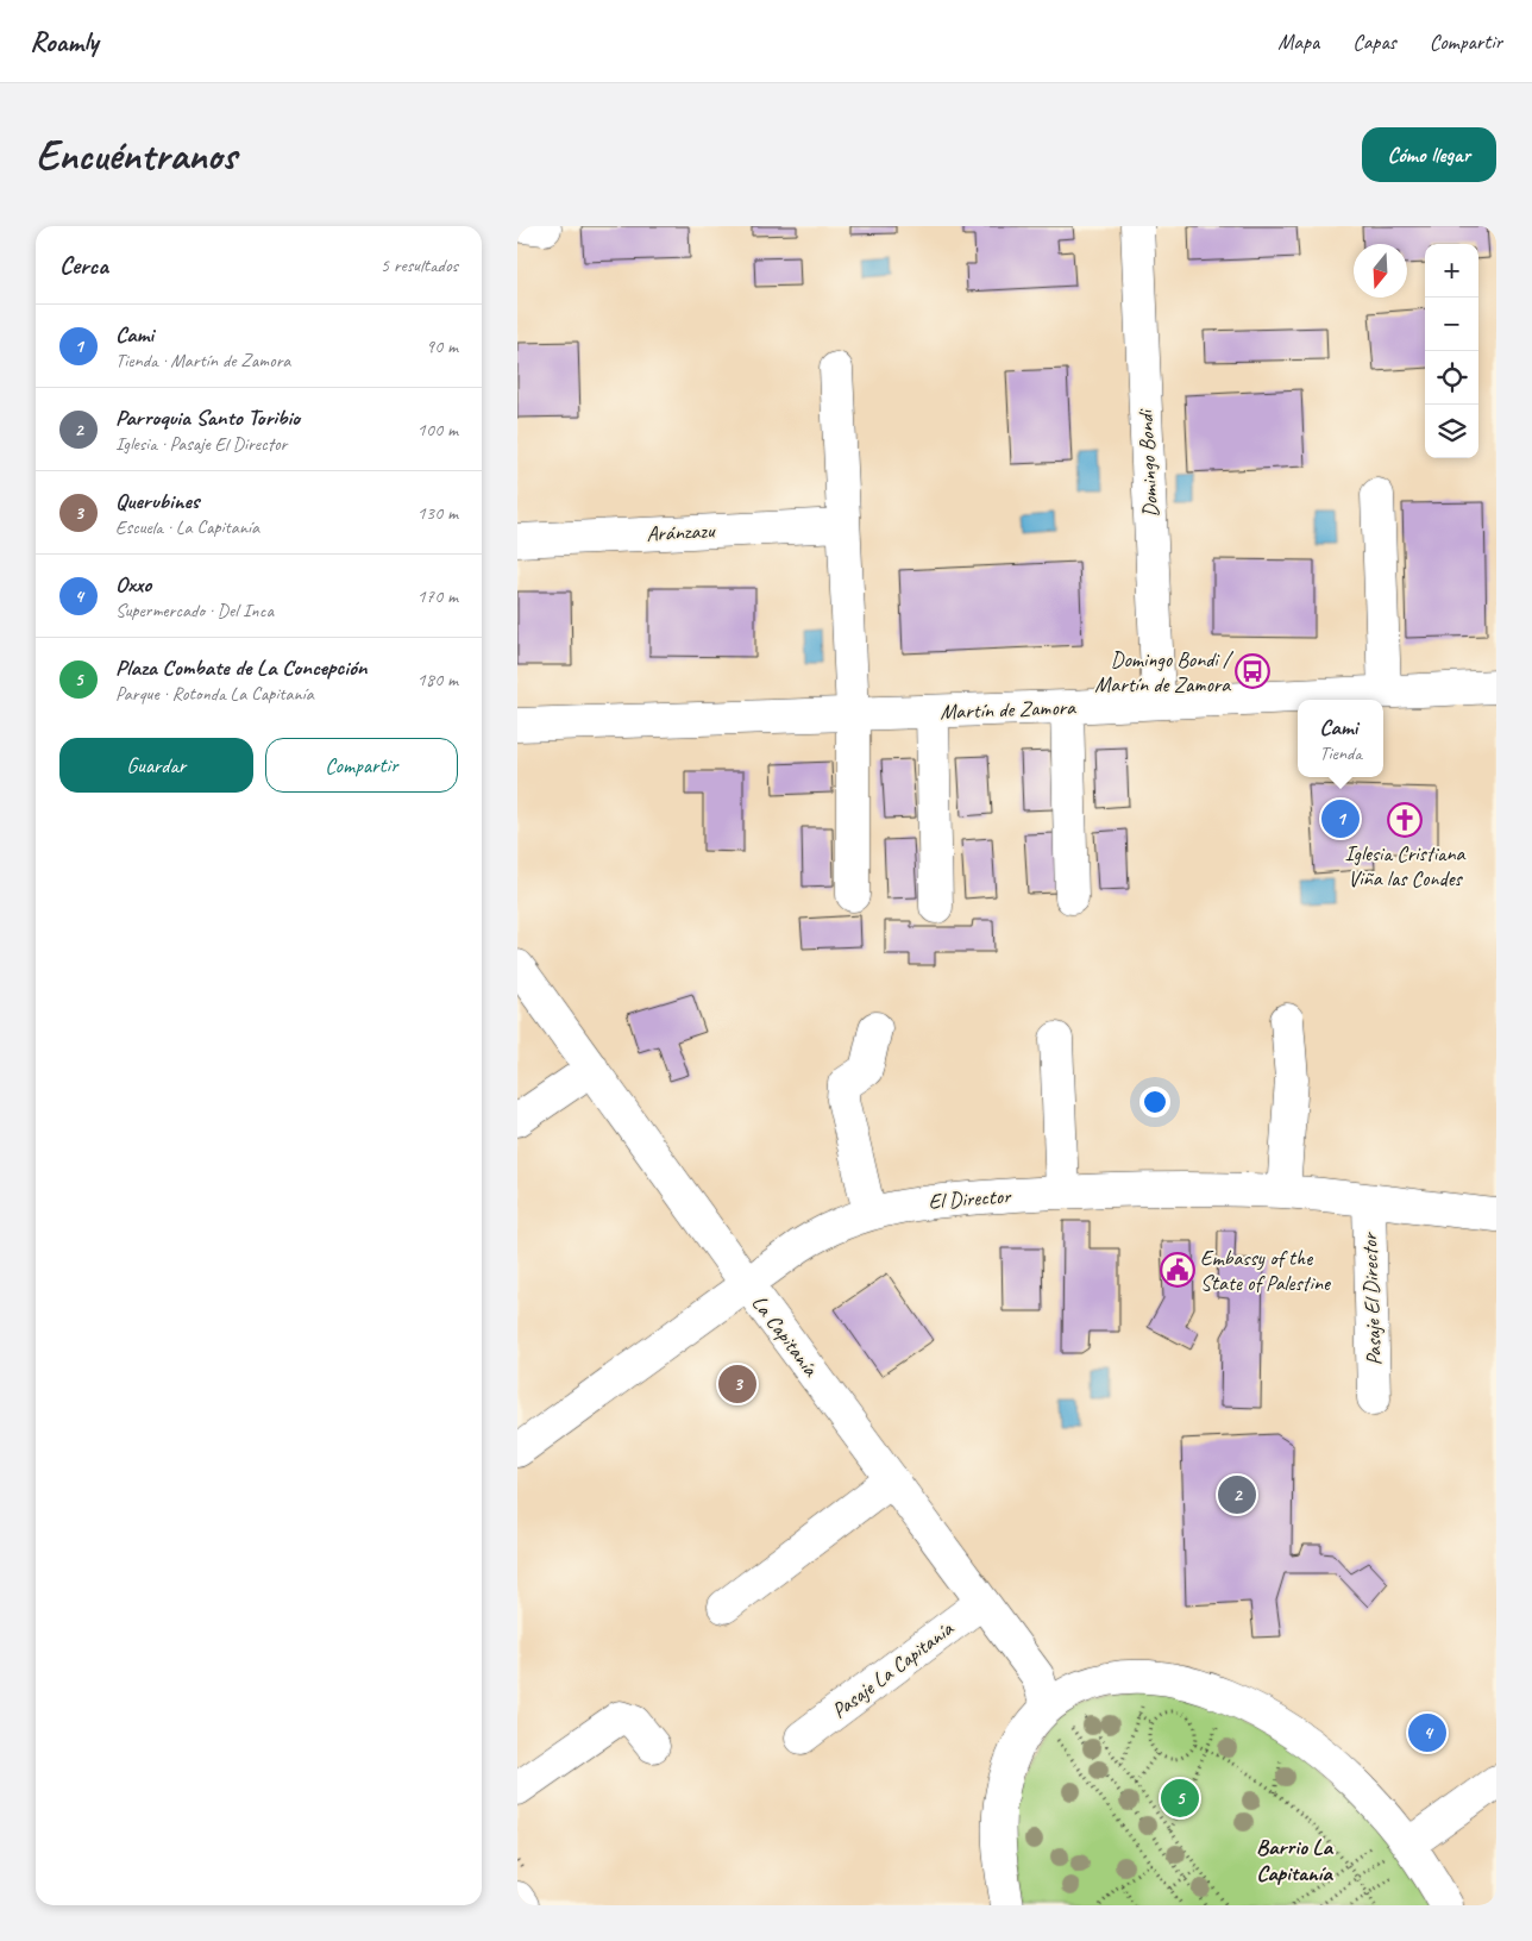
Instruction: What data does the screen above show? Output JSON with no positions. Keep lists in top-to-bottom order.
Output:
{
  "streets": {
    "street": [
      "Domingo Bondi",
      "Aránzazu",
      "Martín de Zamora",
      "El Director",
      "Pasaje El Director",
      "La Capitanía",
      "Pasaje La Capitanía"
    ]
  },
  "crossings": [
    ["Domingo Bondi", "Martín de Zamora"],
    ["El Director", "Pasaje El Director"],
    ["El Director", "La Capitanía"],
    ["La Capitanía", "Pasaje La Capitanía"]
  ],
  "districts": ["Barrio La Capitanía"],
  "places": {
    "bus stop": ["Domingo Bondi / Martín de Zamora"],
    "church": ["Iglesia Cristiana Viña las Condes"],
    "public building": ["Embassy of the State of Palestine"]
  },
  "north": "bottom",
  "page": {
    "header": "Roamly",
    "nav": ["Mapa", "Capas", "Compartir"],
    "buttons": [
      "Cómo llegar",
      ["Guardar", "Compartir"]
    ],
    "title": "Encuéntranos",
    "heading": ["Cerca", "5 resultados"],
    "map_buttons": ["+", "−"],
    "list": [
      {
        "mark": "1",
        "name": "Cami",
        "note": "Tienda · Martín de Zamora",
        "value": "90 m"
      },
      {
        "mark": "2",
        "name": "Parroquia Santo Toribio",
        "note": "Iglesia · Pasaje El Director",
        "value": "100 m"
      },
      {
        "mark": "3",
        "name": "Querubines",
        "note": "Escuela · La Capitanía",
        "value": "130 m"
      },
      {
        "mark": "4",
        "name": "Oxxo",
        "note": "Supermercado · Del Inca",
        "value": "170 m"
      },
      {
        "mark": "5",
        "name": "Plaza Combate de La Concepción",
        "note": "Parque · Rotonda La Capitanía",
        "value": "180 m"
      }
    ],
    "popup": ["Cami", "Tienda"],
    "pins": [
      "1",
      "3",
      "2",
      "4",
      "5"
    ]
  }
}
